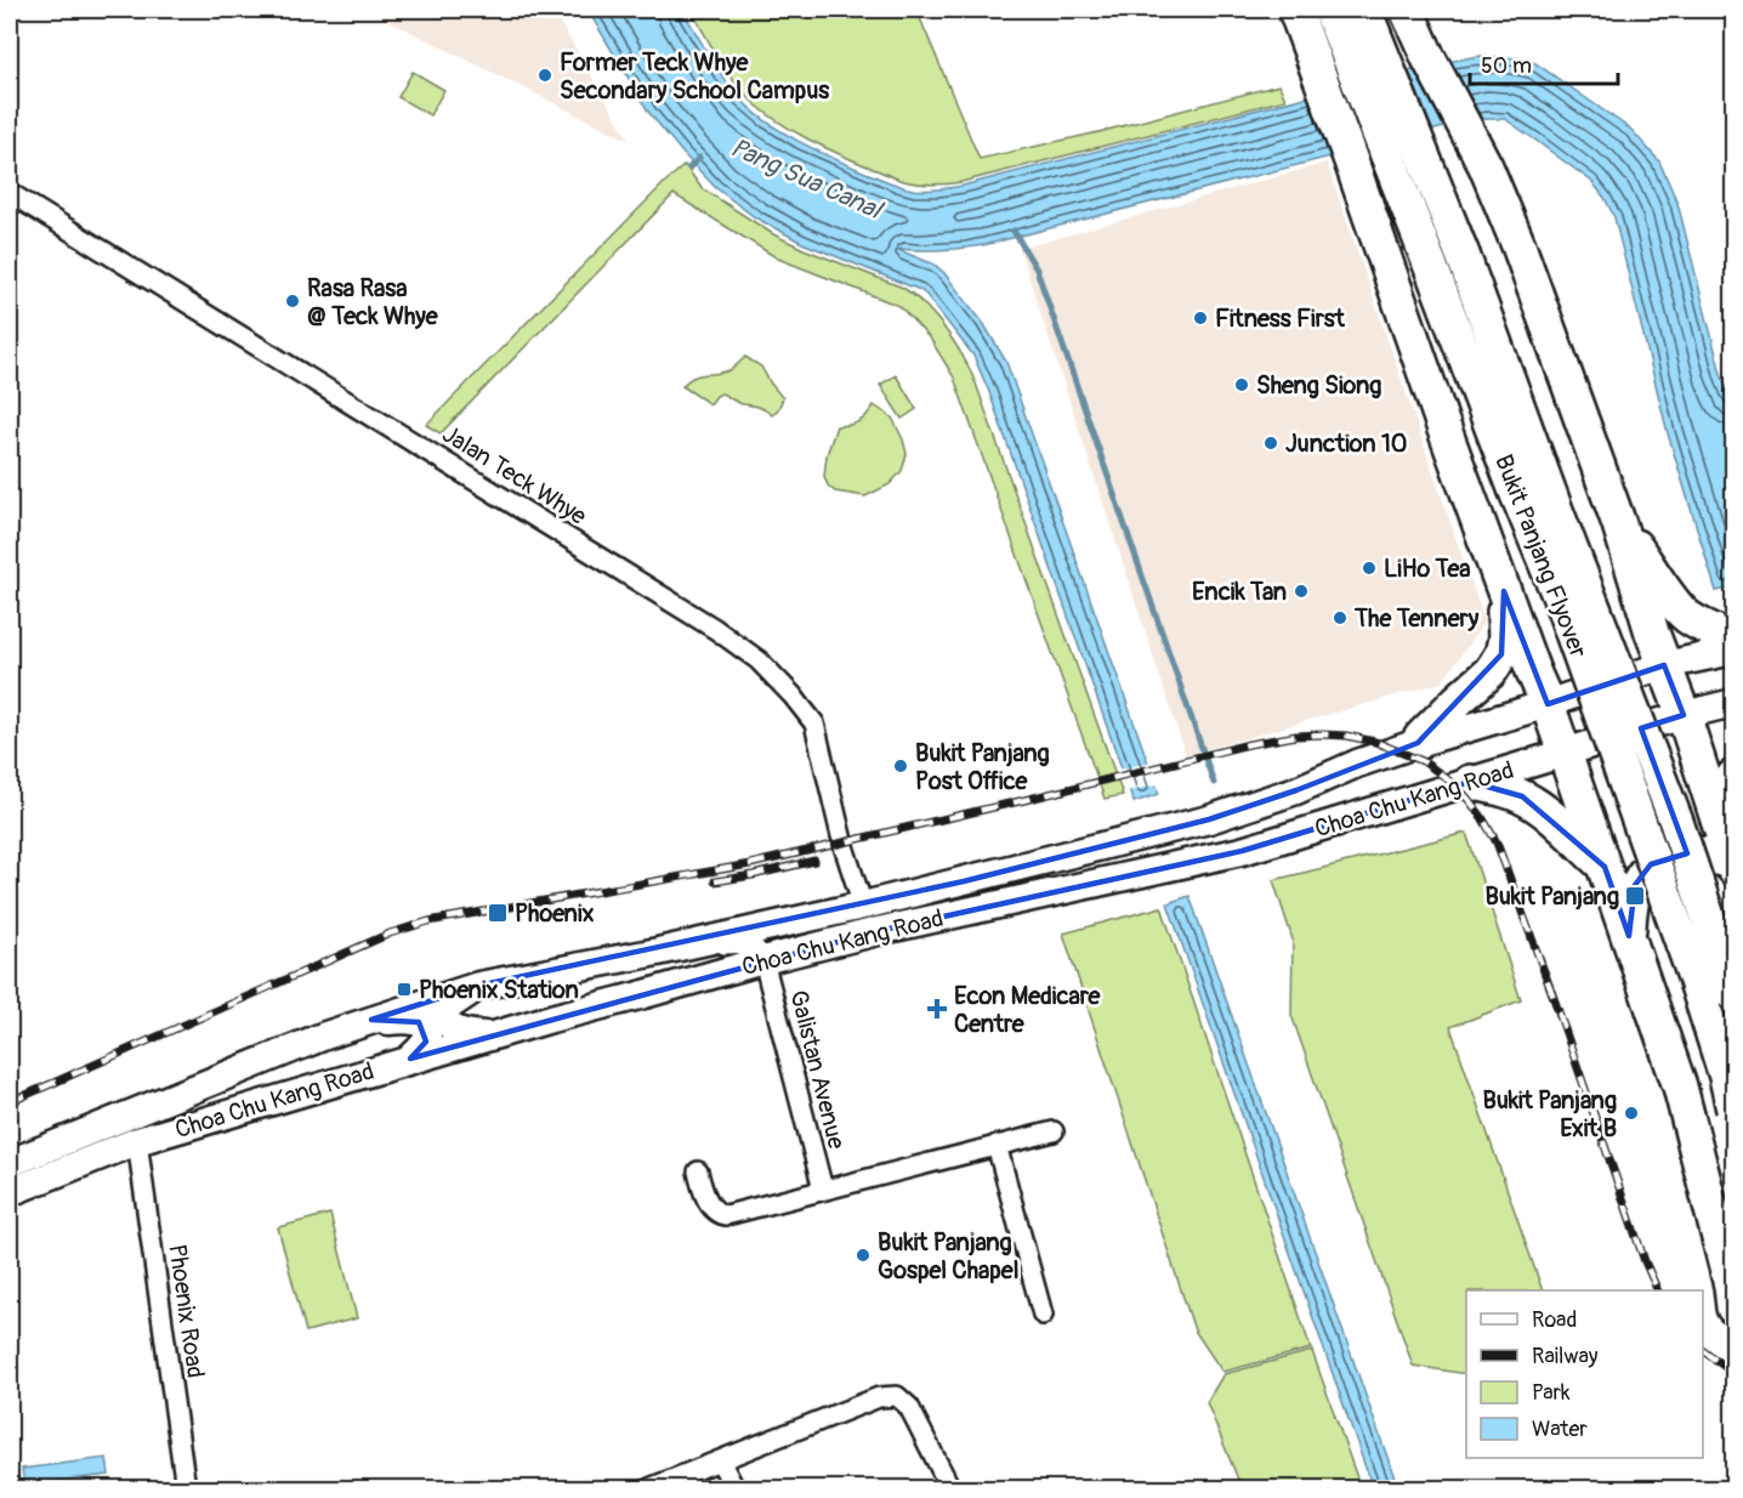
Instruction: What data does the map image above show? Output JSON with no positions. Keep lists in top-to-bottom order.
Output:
{
  "streets": {
    "highway": ["Bukit Panjang Flyover"],
    "main road": ["Choa Chu Kang Road"],
    "street": ["Jalan Teck Whye", "Galistan Avenue", "Phoenix Road"]
  },
  "crossings": [
    ["Jalan Teck Whye", "Choa Chu Kang Road"],
    ["Choa Chu Kang Road", "Galistan Avenue"],
    ["Choa Chu Kang Road", "Phoenix Road"]
  ],
  "water": ["Pang Sua Canal"],
  "places": {
    "other": [
      "Former Teck Whye Secondary School Campus",
      "Rasa Rasa @ Teck Whye",
      "Fitness First",
      "Sheng Siong",
      "Junction 10",
      "LiHo Tea",
      "Encik Tan",
      "The Tennery",
      "Bukit Panjang Post Office",
      "Bukit Panjang Exit B",
      "Bukit Panjang Gospel Chapel"
    ],
    "transit": ["Bukit Panjang", "Phoenix", "Phoenix Station"],
    "health": ["Econ Medicare Centre"]
  },
  "legend": [
    "Road",
    "Railway",
    "Park",
    "Water"
  ],
  "scale_bar": "50 m"
}
